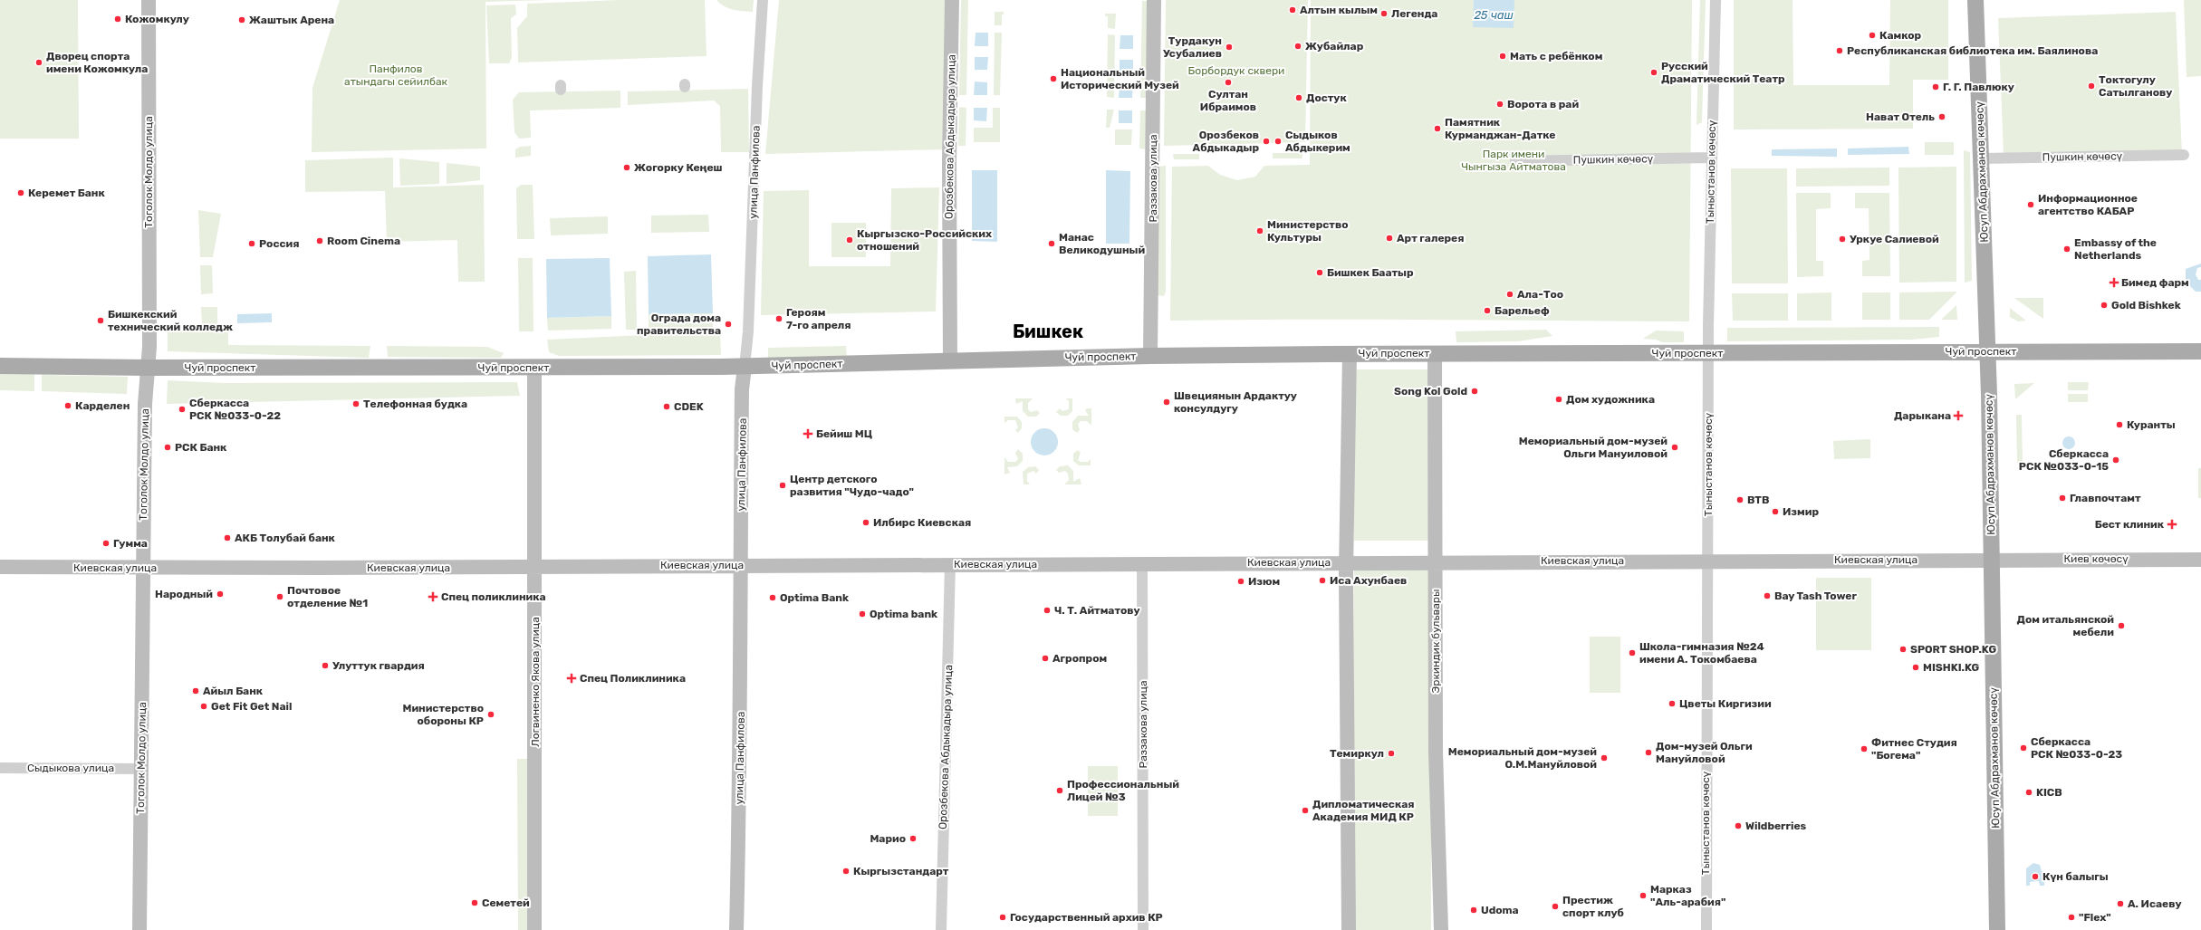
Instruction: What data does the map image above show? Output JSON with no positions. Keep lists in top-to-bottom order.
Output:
{
  "streets": {
    "main road": [
      "Орозбекова Абдыкадыра улица",
      "Тоголок Молдо улица",
      "улица Панфилова",
      "Юсуп Абдрахманов көчөсү",
      "Раззакова улица",
      "Чуй проспект",
      "Киев көчөсү",
      "Киевская улица",
      "Эркиндик бульвары",
      "Логвиненко Якова улица"
    ],
    "street": ["Пушкин көчөсү", "Тыныстанов көчөсү", "Сыдыкова улица"]
  },
  "crossings": [
    ["Орозбекова Абдыкадыра улица", "Чуй проспект"],
    ["Орозбекова Абдыкадыра улица", "Киевская улица"],
    ["Пушкин көчөсү", "Тыныстанов көчөсү"],
    ["Пушкин көчөсү", "Юсуп Абдрахманов көчөсү"],
    ["Тоголок Молдо улица", "Чуй проспект"],
    ["Тоголок Молдо улица", "Киевская улица"],
    ["Тоголок Молдо улица", "Сыдыкова улица"],
    ["улица Панфилова", "Чуй проспект"],
    ["улица Панфилова", "Киевская улица"],
    ["Тыныстанов көчөсү", "Чуй проспект"],
    ["Тыныстанов көчөсү", "Киевская улица"],
    ["Юсуп Абдрахманов көчөсү", "Чуй проспект"],
    ["Юсуп Абдрахманов көчөсү", "Киев көчөсү"],
    ["Юсуп Абдрахманов көчөсү", "Киевская улица"],
    ["Раззакова улица", "Чуй проспект"],
    ["Раззакова улица", "Киевская улица"],
    ["Чуй проспект", "Эркиндик бульвары"],
    ["Чуй проспект", "Логвиненко Якова улица"],
    ["Киев көчөсү", "Киевская улица"],
    ["Киевская улица", "Эркиндик бульвары"],
    ["Киевская улица", "Логвиненко Якова улица"]
  ],
  "districts": ["Бишкек"],
  "water": ["25 чаш"],
  "parks": ["Панфилов атындагы сейилбак", "Борбордук сквери", "Парк имени Чынгыза Айтматова"],
  "places": {
    "other": [
      "Алтын кылым",
      "Легенда",
      "Кожомкулу",
      "Жаштык Арена",
      "Камкор",
      "Жубайлар",
      "Турдакун Усубалиев",
      "Республиканская библиотека им. Баялинова",
      "Мать с ребёнком",
      "Дворец спорта имени Кожомкула",
      "Русский Драматический Театр",
      "Национальный Исторический Музей",
      "Султан Ибраимов",
      "Токтогулу Сатылганову",
      "Г. Г. Павлюку",
      "Достук",
      "Ворота в рай",
      "Нават Отель",
      "Памятник Курманджан-Датке",
      "Орозбеков Абдыкадыр",
      "Сыдыков Абдыкерим",
      "Жогорку Кеңеш",
      "Керемет Банк",
      "Информационное агентство КАБАР",
      "Министерство Культуры",
      "Арт галерея",
      "Уркуе Салиевой",
      "Кыргызско-Российских отношений",
      "Room Cinema",
      "Россия",
      "Манас Великодушный",
      "Embassy of the Netherlands",
      "Бишкек Баатыр",
      "Ала-Тоо",
      "Gold Bishkek",
      "Барельеф",
      "Героям 7-го апреля",
      "Бишкекский технический колледж",
      "Ограда дома правительства",
      "Song Kol Gold",
      "Дом художника",
      "Швециянын Ардактуу консулдугу",
      "Телефонная будка",
      "Карделен",
      "CDEK",
      "Сберкасса РСК №033-0-22",
      "Куранты",
      "РСК Банк",
      "Мемориальный дом-музей Ольги Мануиловой",
      "Сберкасса РСК №033-0-15",
      "Центр детского развития \"Чудо-чадо\"",
      "Главпочтамт",
      "BTB",
      "Измир",
      "Илбирс Киевская",
      "АКБ Толубай банк",
      "Гумма",
      "Иса Ахунбаев",
      "Изюм",
      "Народный",
      "Bay Tash Tower",
      "Почтовое отделение №1",
      "Optima Bank",
      "Ч. Т. Айтматову",
      "Optima bank",
      "Дом итальянской мебели",
      "SPORT SHOP.KG",
      "Школа-гимназия №24 имени А. Токомбаева",
      "Агропром",
      "Улуттук гвардия",
      "MISHKI.KG",
      "Айыл Банк",
      "Цветы Киргизии",
      "Get Fit Get Nail",
      "Министерство обороны КР",
      "Сберкасса РСК №033-0-23",
      "Фитнес Студия \"Богема\"",
      "Дом-музей Ольги Мануйловой",
      "Темиркул",
      "Мемориальный дом-музей О.М.Мануйловой",
      "Профессиональный Лицей №3",
      "KICB",
      "Дипломатическая Академия МИД КР",
      "Wildberries",
      "Марио",
      "Кыргызстандарт",
      "Күн балыгы",
      "Марказ \"Аль-арабия\"",
      "Семетей",
      "А. Исаеву",
      "Престиж спорт клуб",
      "Udoma",
      "Государственный архив КР",
      "\"Flex\""
    ],
    "health": [
      "Бимед фарм",
      "Дарыкана",
      "Бейиш МЦ",
      "Бест клиник",
      "Спец поликлиника",
      "Спец Поликлиника"
    ]
  }
}
